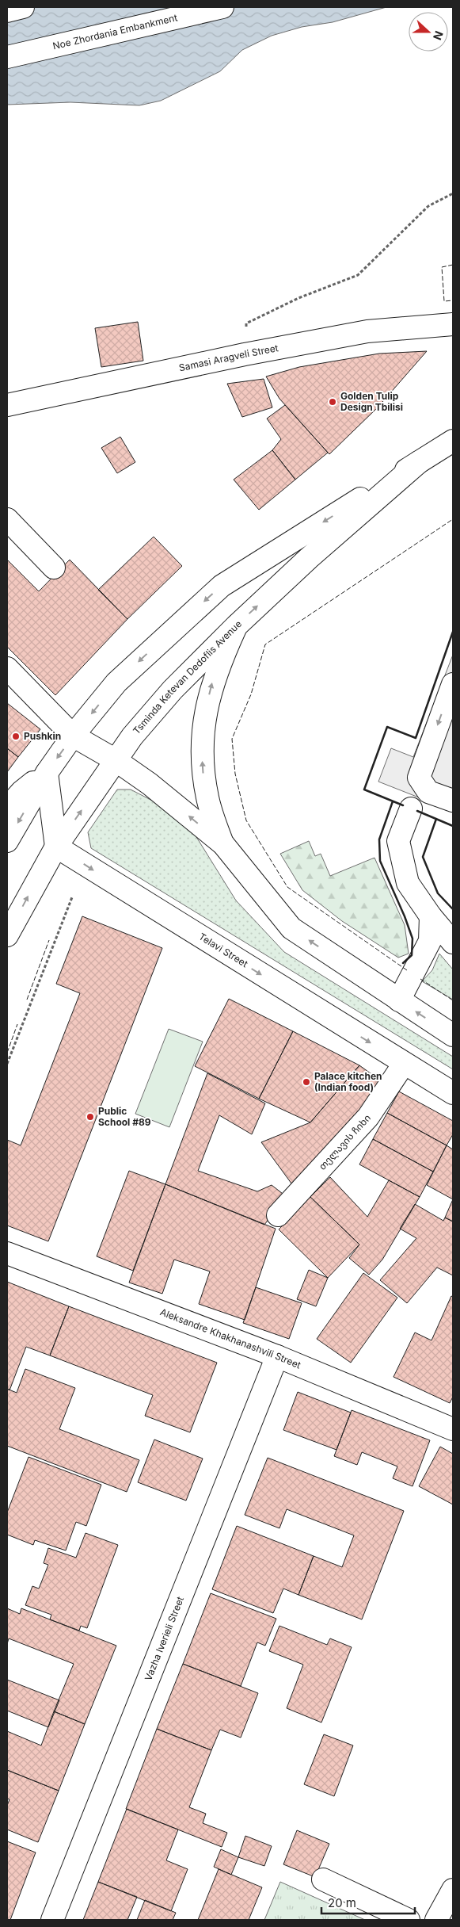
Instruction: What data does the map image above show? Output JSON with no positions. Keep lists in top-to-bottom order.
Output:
{
  "streets": {
    "street": [
      "Noe Zhordania Embankment",
      "Samasi Aragveli Street",
      "Tsminda Ketevan Dedoflis Avenue",
      "Telavi Street",
      "თელავის ჩიხი",
      "Aleksandre Khakhanashvili Street",
      "Vazha Iverieli Street"
    ]
  },
  "crossings": [
    ["Tsminda Ketevan Dedoflis Avenue", "Telavi Street"],
    ["Telavi Street", "თელავის ჩიხი"],
    ["Aleksandre Khakhanashvili Street", "Vazha Iverieli Street"]
  ],
  "places": [
    "Golden Tulip Design Tbilisi",
    "Pushkin",
    "Palace kitchen (Indian food)",
    "Public School #89"
  ],
  "scale_bar": "20 m",
  "north": "right"
}
